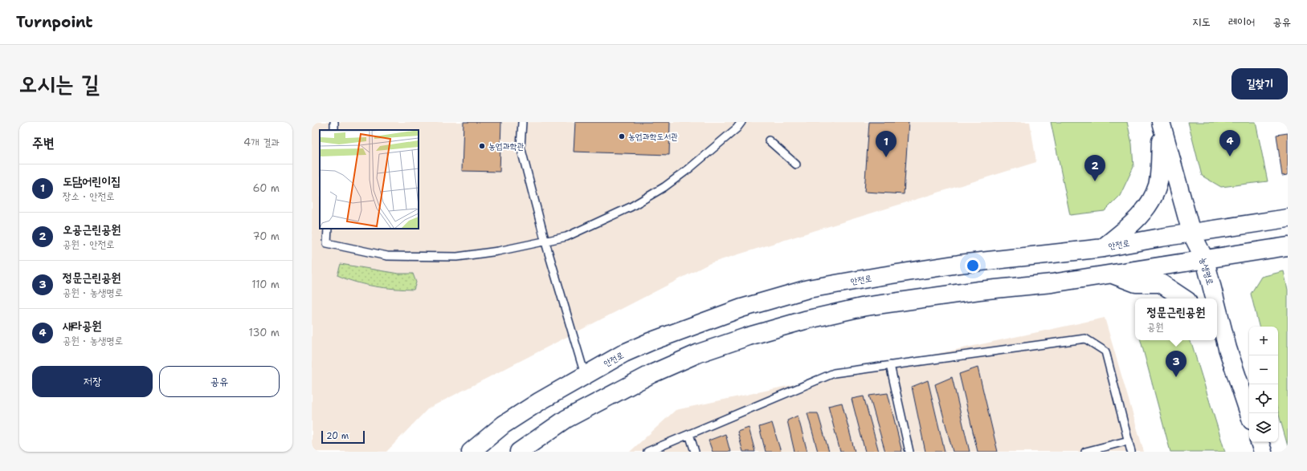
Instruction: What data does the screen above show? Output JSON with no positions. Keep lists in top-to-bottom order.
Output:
{
  "streets": {
    "street": ["안전로", "농생명로"]
  },
  "crossings": [
    ["안전로", "농생명로"]
  ],
  "places": ["농업과학도서관", "농업과학관"],
  "scale_bar": "20 m",
  "page": {
    "header": "Turnpoint",
    "nav": ["지도", "레이어", "공유"],
    "title": "오시는 길",
    "buttons": [
      "길찾기",
      ["저장", "공유"]
    ],
    "heading": ["주변", "4개 결과"],
    "pins": [
      "4",
      "1",
      "2",
      "3"
    ],
    "list": [
      {
        "mark": "1",
        "name": "도담어린이집",
        "note": "장소 · 안전로",
        "value": "60 m"
      },
      {
        "mark": "2",
        "name": "오공근린공원",
        "note": "공원 · 안전로",
        "value": "70 m"
      },
      {
        "mark": "3",
        "name": "정문근린공원",
        "note": "공원 · 농생명로",
        "value": "110 m"
      },
      {
        "mark": "4",
        "name": "새라공원",
        "note": "공원 · 농생명로",
        "value": "130 m"
      }
    ],
    "popup": ["정문근린공원", "공원"],
    "map_buttons": ["+", "−"],
    "scale": "20 m"
  }
}
